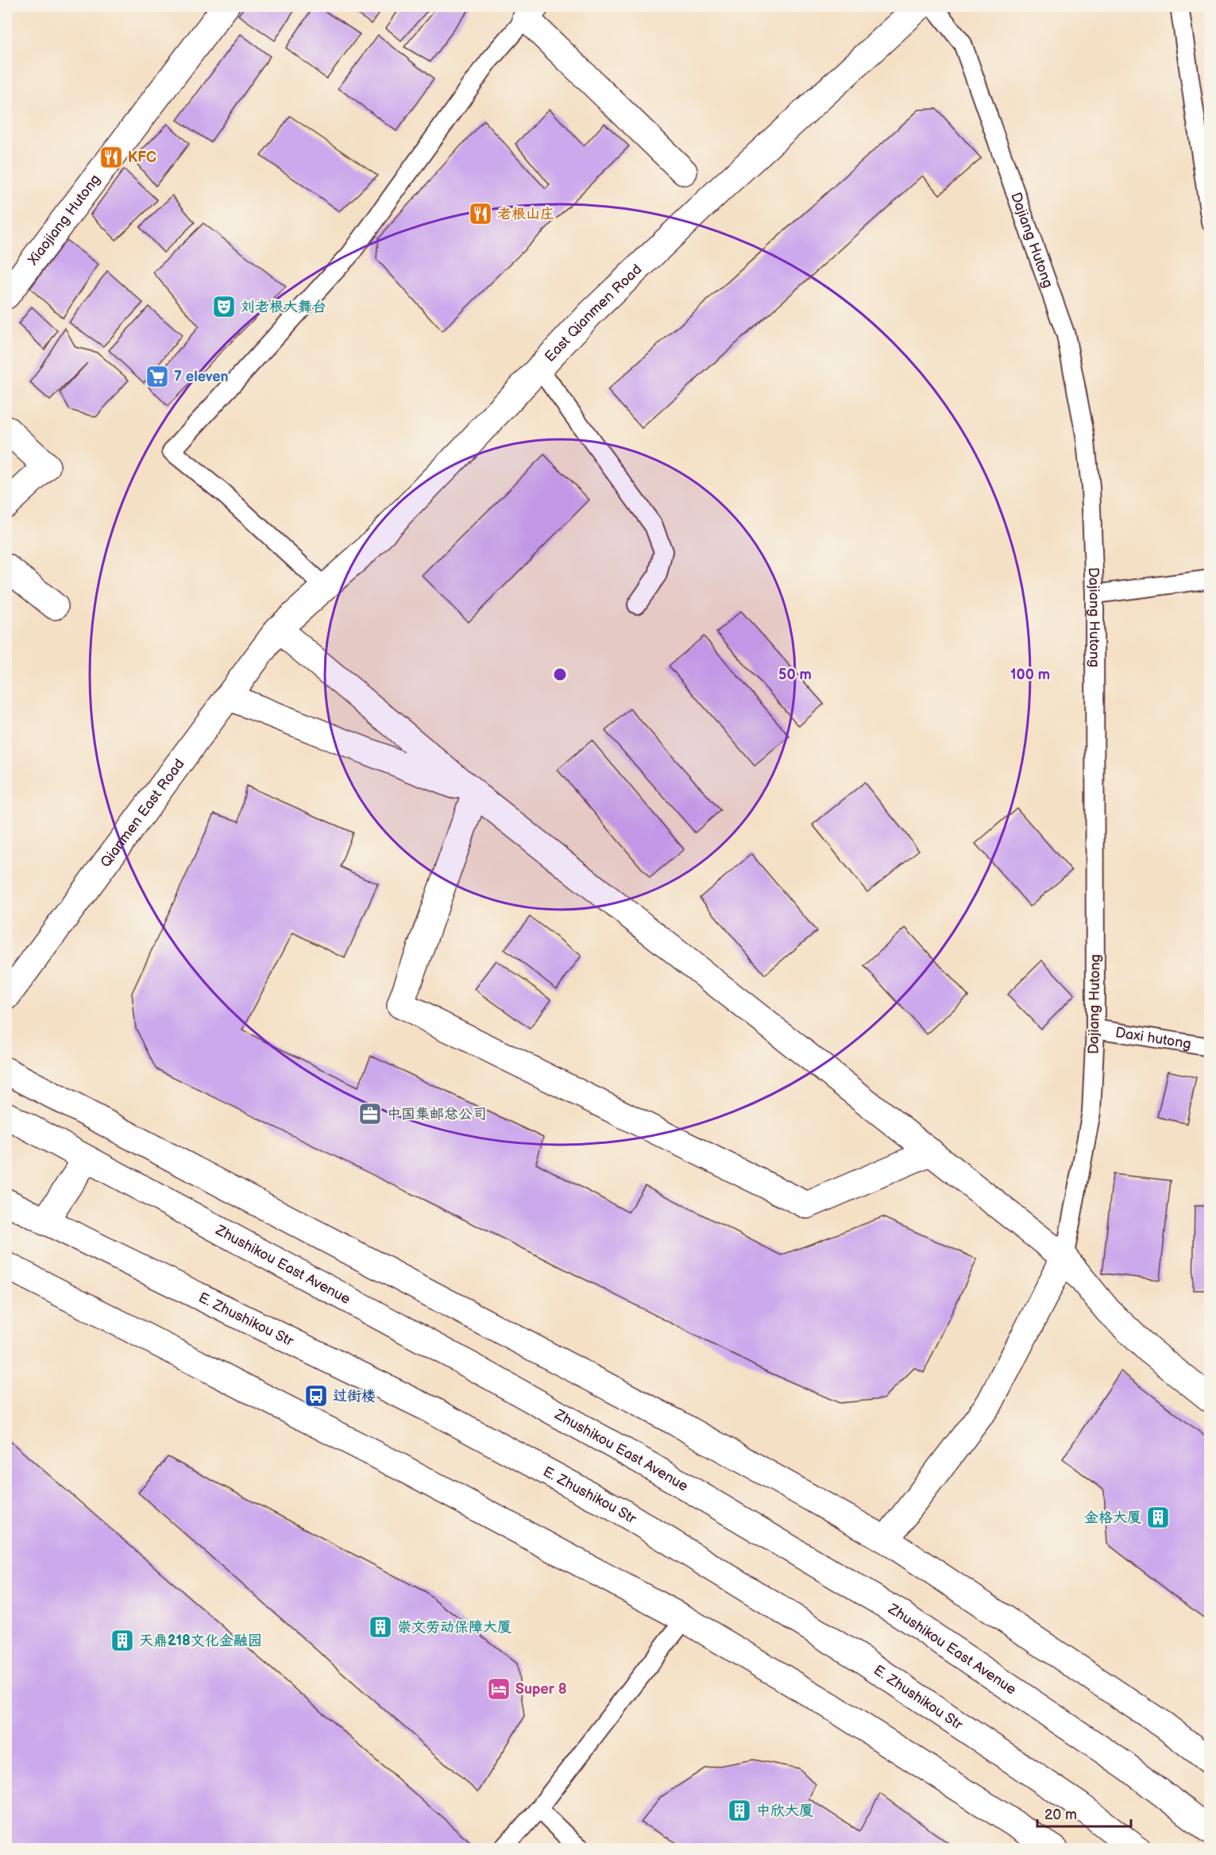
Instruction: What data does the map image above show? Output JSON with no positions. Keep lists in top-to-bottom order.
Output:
{
  "streets": {
    "street": [
      "Xiaojiang Hutong",
      "East Qianmen Road",
      "Qianmen East Road",
      "Zhushikou East Avenue",
      "E. Zhushikou Str"
    ],
    "lane": ["Dajiang Hutong", "Daxi hutong"]
  },
  "crossings": [
    ["Dajiang Hutong", "Daxi hutong"],
    ["East Qianmen Road", "Qianmen East Road"]
  ],
  "places": {
    "restaurant": ["KFC", "老根山庄"],
    "theatre": ["刘老根大舞台"],
    "supermarket": ["7 eleven"],
    "office": ["中国集邮总公司"],
    "bus stop": ["过街楼"],
    "building": [
      "金格大厦",
      "崇文劳动保障大厦",
      "天鼎218文化金融园",
      "中欣大厦"
    ],
    "hotel": ["Super 8"]
  },
  "scale_bar": "20 m",
  "rings": ["50 m", "100 m"]
}
